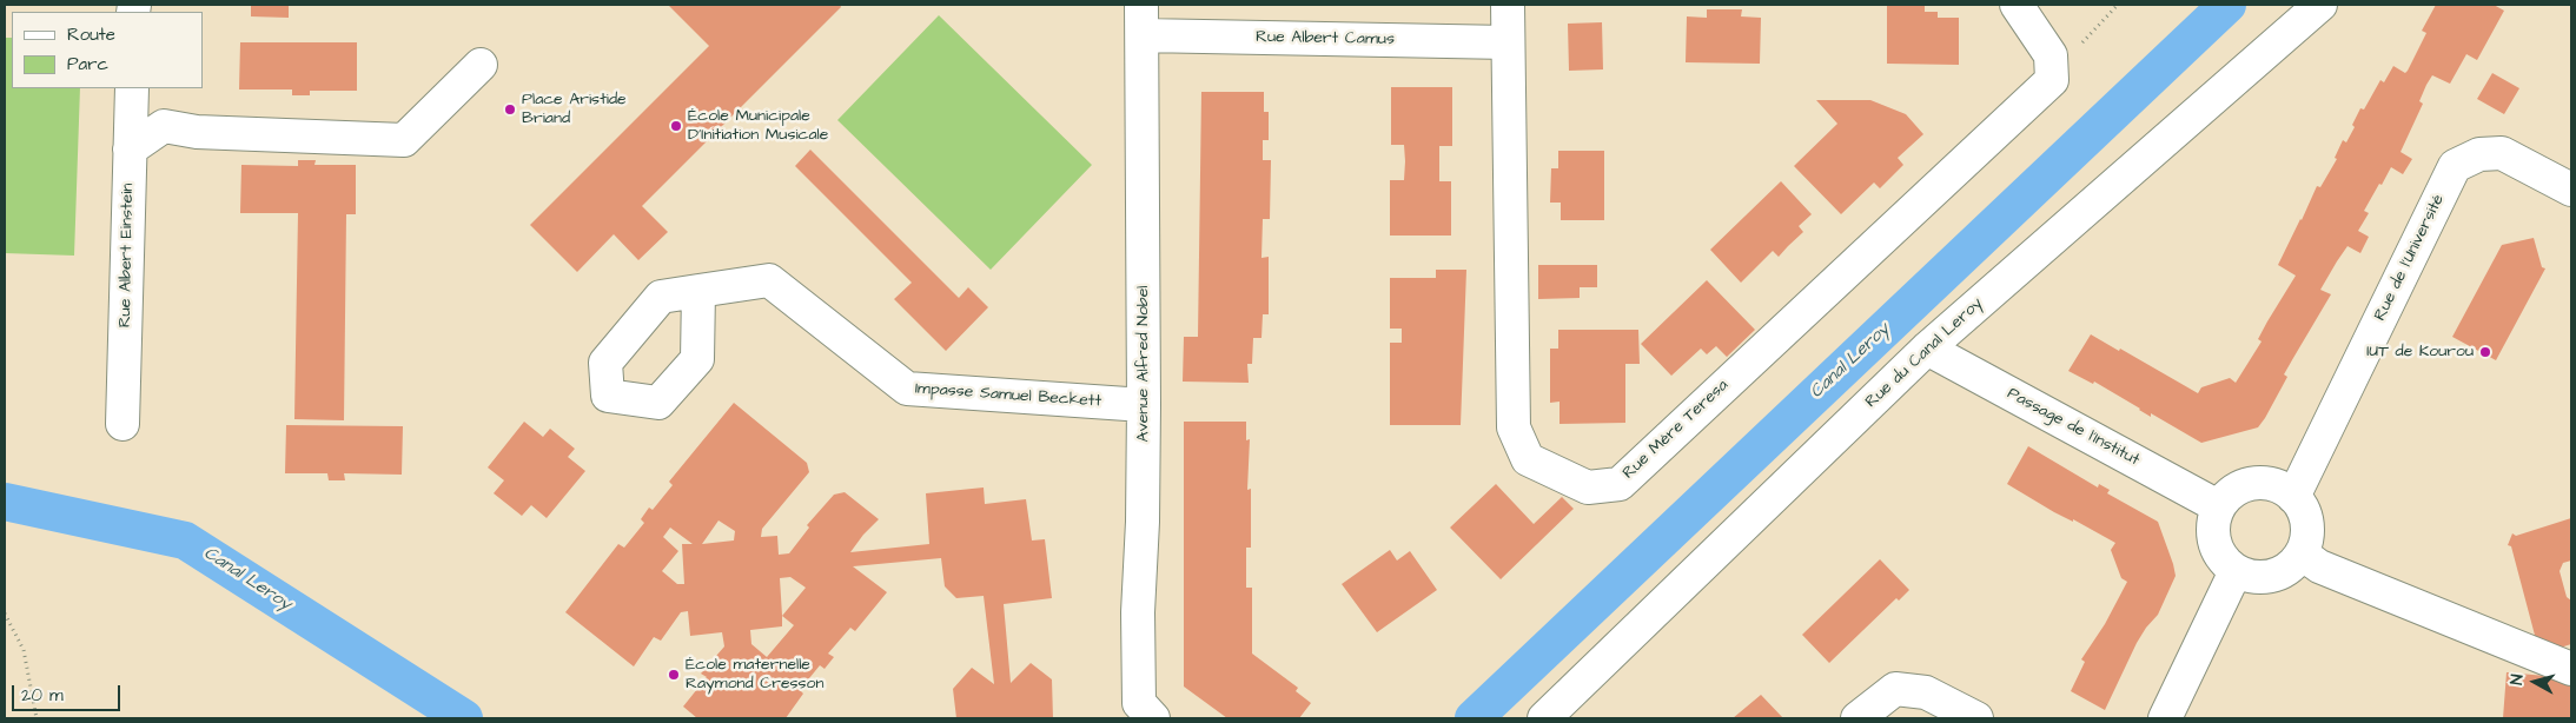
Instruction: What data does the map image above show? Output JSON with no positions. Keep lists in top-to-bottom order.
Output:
{
  "streets": {
    "street": [
      "Rue Albert Camus",
      "Rue Albert Einstein",
      "Rue de l'Université",
      "Rue du Canal Leroy",
      "Avenue Alfred Nobel",
      "Impasse Samuel Beckett",
      "Passage de l'Institut",
      "Rue Mère Teresa"
    ]
  },
  "crossings": [
    ["Rue Albert Camus", "Avenue Alfred Nobel"],
    ["Rue Albert Camus", "Rue Mère Teresa"],
    ["Rue de l'Université", "Passage de l'Institut"],
    ["Rue du Canal Leroy", "Passage de l'Institut"],
    ["Avenue Alfred Nobel", "Impasse Samuel Beckett"]
  ],
  "water": ["Canal Leroy"],
  "places": [
    "Place Aristide Briand",
    "École Municipale D'Initiation Musicale",
    "IUT de Kourou",
    "École maternelle Raymond Cresson"
  ],
  "legend": ["Route", "Parc"],
  "scale_bar": "20 m",
  "north": "left"
}
